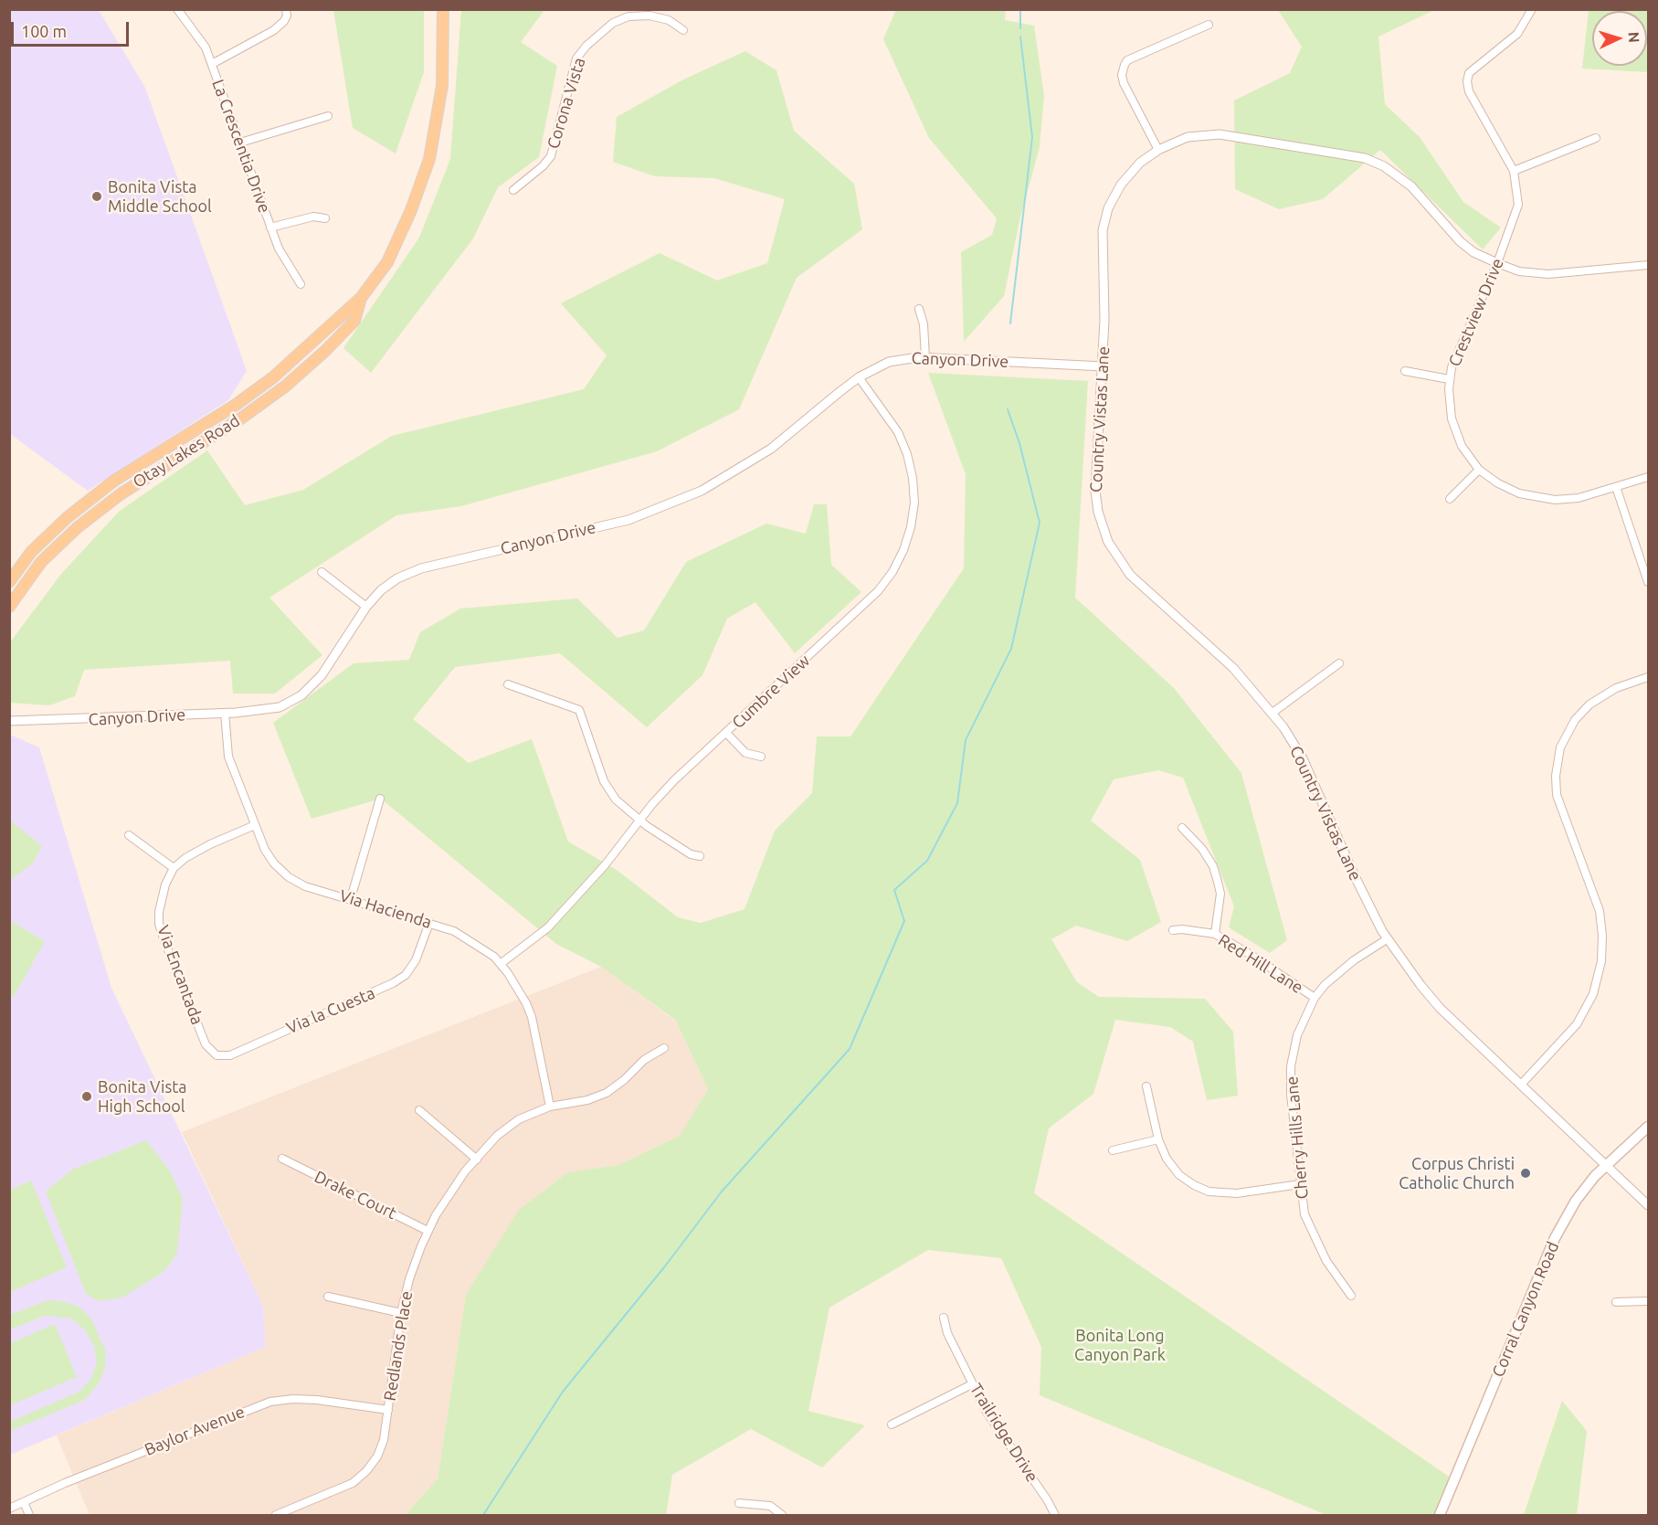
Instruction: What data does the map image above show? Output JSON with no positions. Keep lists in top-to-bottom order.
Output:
{
  "streets": {
    "main road": ["Otay Lakes Road", "Corral Canyon Road"],
    "street": [
      "Corona Vista",
      "La Crescentia Drive",
      "Crestview Drive",
      "Canyon Drive",
      "Country Vistas Lane",
      "Cumbre View",
      "Via Hacienda",
      "Red Hill Lane",
      "Via Encantada",
      "Via la Cuesta",
      "Cherry Hills Lane",
      "Drake Court",
      "Redlands Place",
      "Baylor Avenue",
      "Trailridge Drive"
    ]
  },
  "crossings": [
    ["Crestview Drive", "Country Vistas Lane"],
    ["Canyon Drive", "Country Vistas Lane"],
    ["Canyon Drive", "Cumbre View"],
    ["Canyon Drive", "Via Hacienda"],
    ["Country Vistas Lane", "Cherry Hills Lane"],
    ["Country Vistas Lane", "Corral Canyon Road"],
    ["Cumbre View", "Via Hacienda"],
    ["Via Hacienda", "Via la Cuesta"],
    ["Via Hacienda", "Redlands Place"],
    ["Red Hill Lane", "Cherry Hills Lane"],
    ["Via Encantada", "Via la Cuesta"],
    ["Drake Court", "Redlands Place"],
    ["Redlands Place", "Baylor Avenue"]
  ],
  "parks": ["Bonita Long Canyon Park"],
  "places": ["Bonita Vista Middle School", "Bonita Vista High School", "Corpus Christi Catholic Church"],
  "scale_bar": "100 m",
  "north": "right"
}
